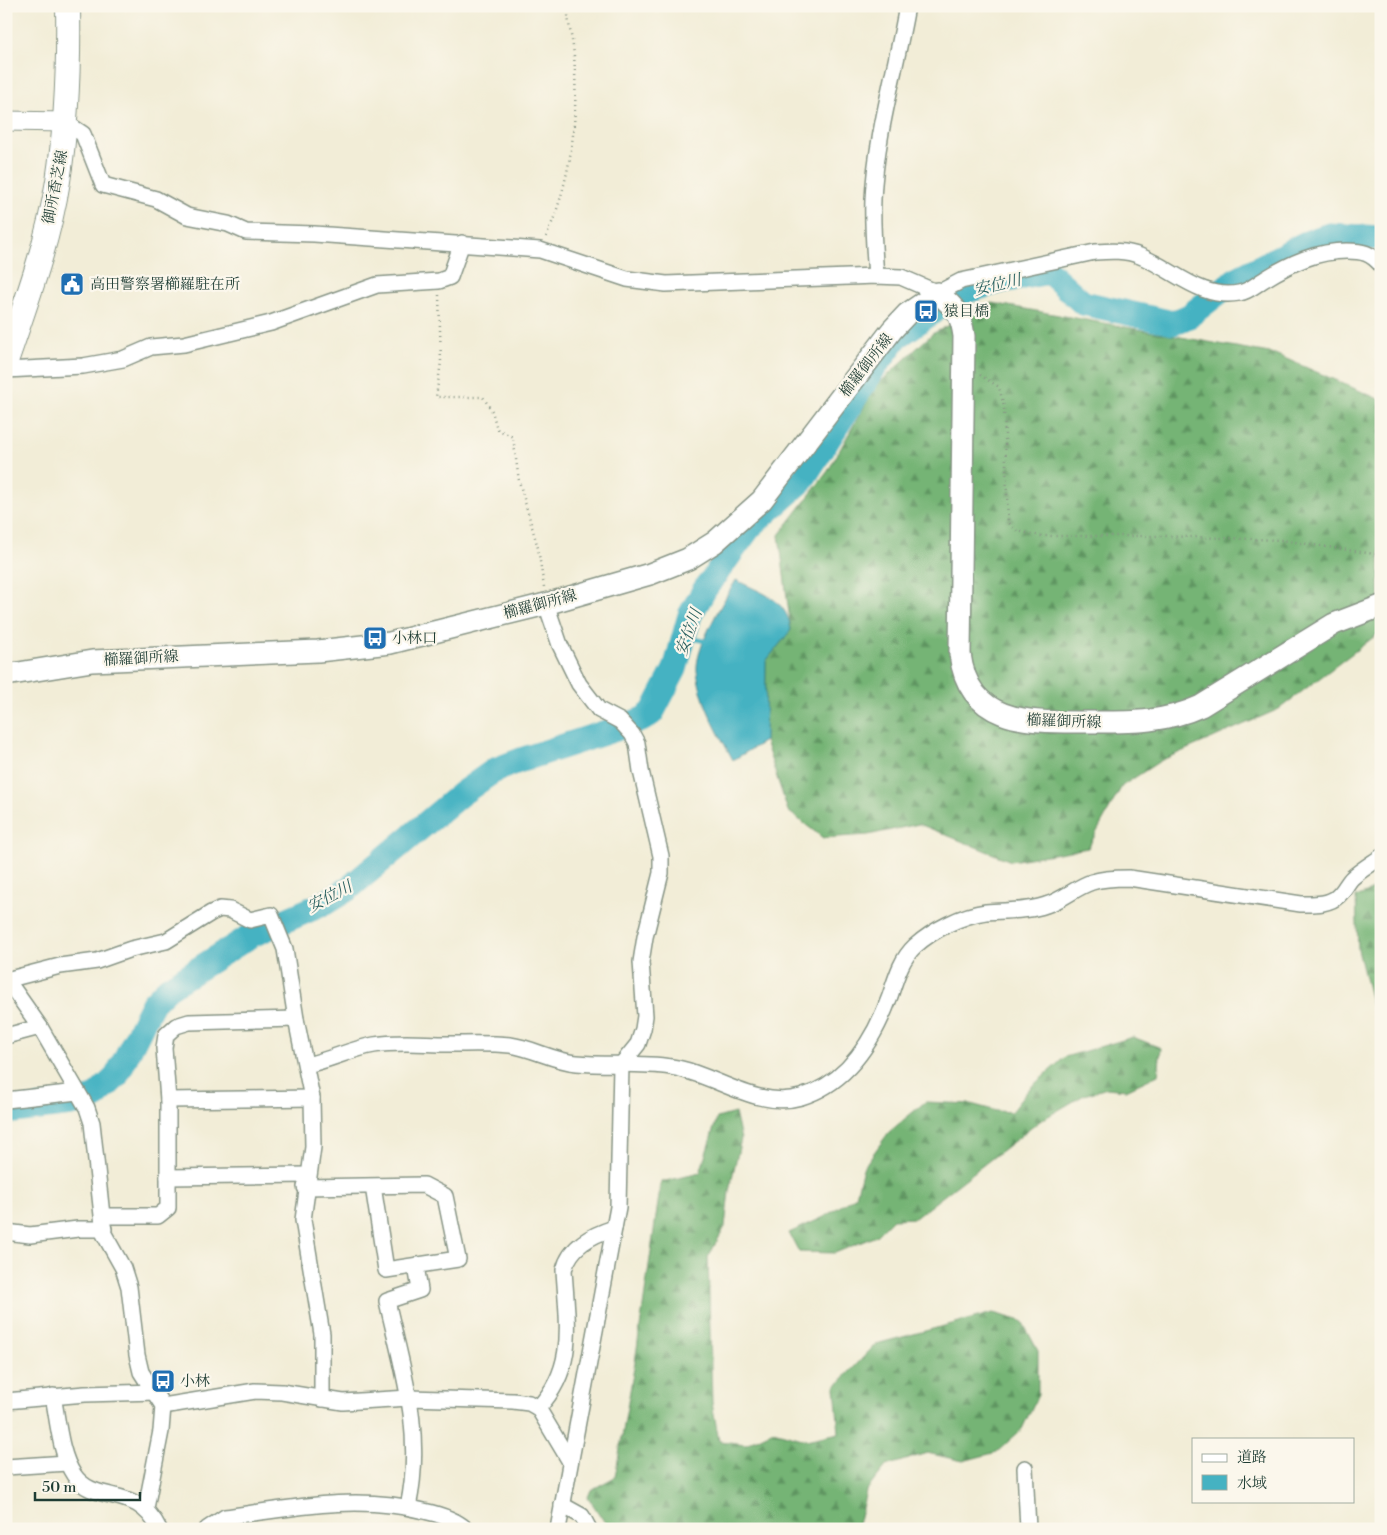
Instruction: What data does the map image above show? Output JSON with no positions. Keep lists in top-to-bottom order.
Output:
{
  "streets": {
    "main road": ["御所香芝線", "櫛羅御所線"]
  },
  "water": ["安位川"],
  "places": {
    "public building": ["高田警察署櫛羅駐在所"],
    "bus stop": ["猿目橋", "小林口", "小林"]
  },
  "legend": ["道路", "水域"],
  "scale_bar": "50 m"
}
